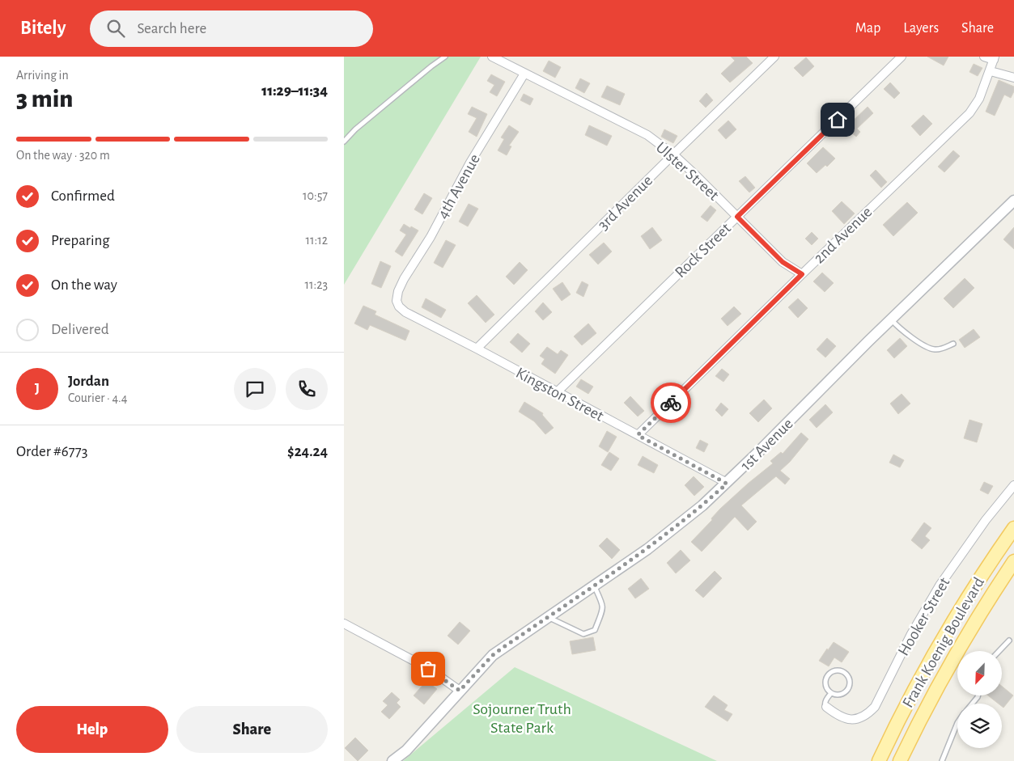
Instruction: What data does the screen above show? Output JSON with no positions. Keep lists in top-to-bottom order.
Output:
{
  "streets": {
    "main road": ["Frank Koenig Boulevard"],
    "street": [
      "Ulster Street",
      "4th Avenue",
      "3rd Avenue",
      "2nd Avenue",
      "Rock Street",
      "Kingston Street",
      "1st Avenue",
      "Hooker Street"
    ]
  },
  "crossings": [
    ["Ulster Street", "4th Avenue"],
    ["Ulster Street", "3rd Avenue"],
    ["Ulster Street", "2nd Avenue"],
    ["Ulster Street", "Rock Street"],
    ["4th Avenue", "Kingston Street"],
    ["3rd Avenue", "Kingston Street"],
    ["2nd Avenue", "Kingston Street"],
    ["Rock Street", "Kingston Street"],
    ["Kingston Street", "1st Avenue"]
  ],
  "parks": ["Sojourner Truth State Park"],
  "north": "bottom left",
  "page": {
    "header": "Bitely",
    "search": "Search here",
    "nav": ["Map", "Layers", "Share"],
    "heading": ["3 min", "Arriving in", "11:29–11:34"],
    "panel": [
      "Jordan",
      "Courier · 4.4",
      "Order #6773",
      "$24.24"
    ],
    "bar": "On the way · 320 m",
    "list": [
      ["Confirmed", "10:57"],
      ["Preparing", "11:12"],
      ["On the way", "11:23"],
      "Delivered"
    ],
    "round": "J",
    "buttons": ["Help", "Share"]
  }
}
